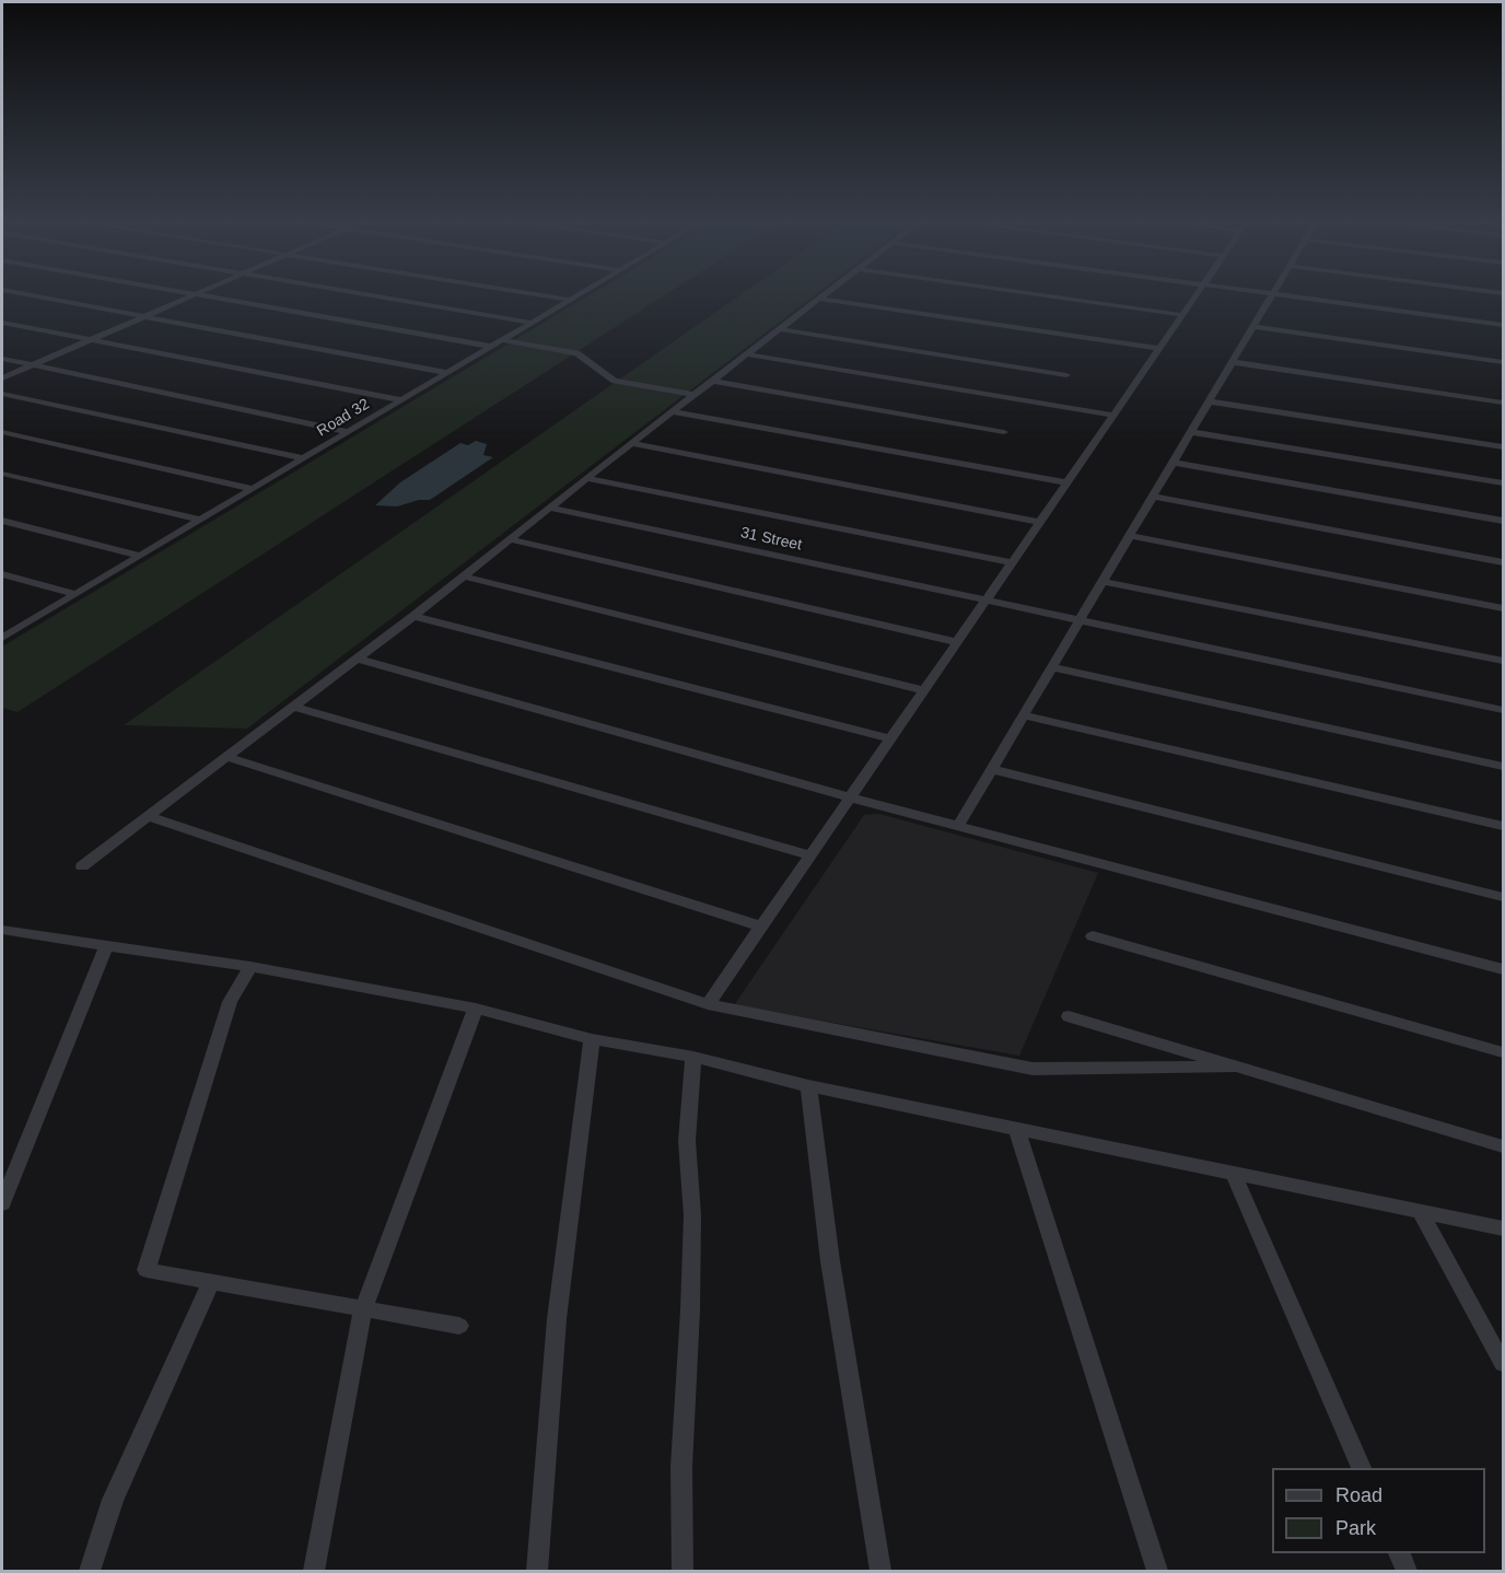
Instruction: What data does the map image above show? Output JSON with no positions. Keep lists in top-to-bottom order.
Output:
{
  "streets": {
    "street": ["Road 32", "31 Street"]
  },
  "legend": ["Road", "Park"]
}
